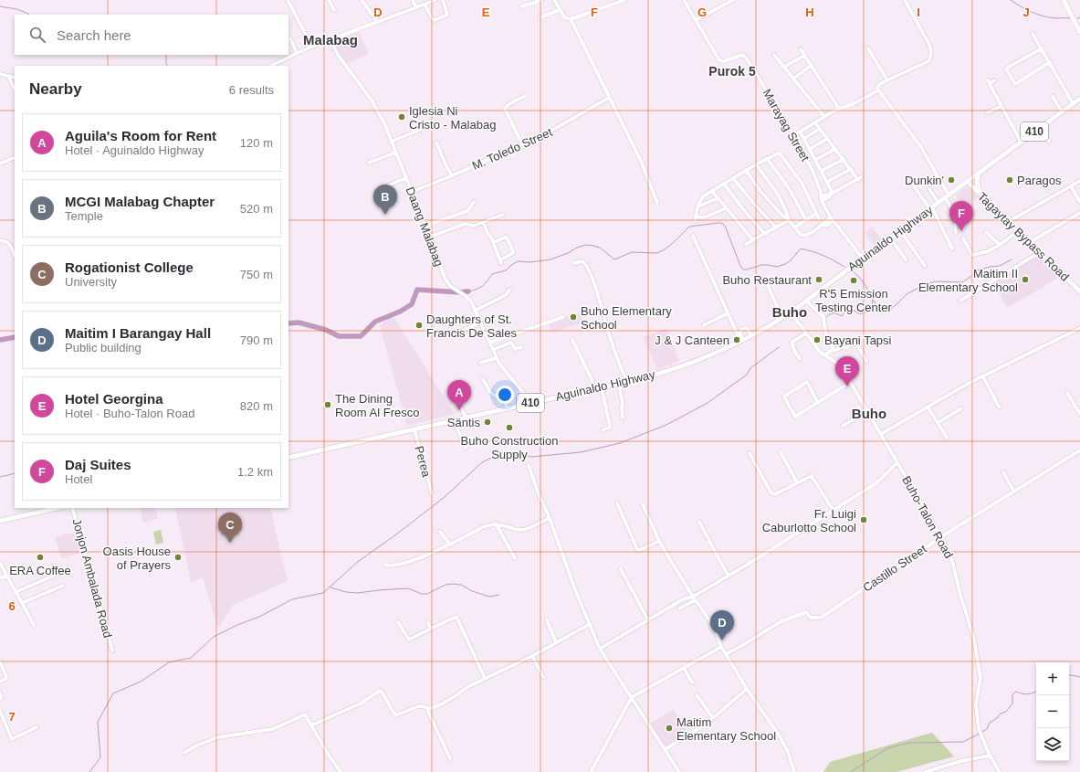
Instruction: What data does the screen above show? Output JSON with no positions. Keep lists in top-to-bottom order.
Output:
{
  "streets": {
    "main road": ["410", "Tagaytay Bypass Road", "Aguinaldo Highway"],
    "street": [
      "Marayag Street",
      "M. Toledo Street",
      "Daang Malabag",
      "Perea",
      "Buho-Talon Road",
      "Castillo Street",
      "Jonjon Ambalada Road"
    ]
  },
  "crossings": [
    ["Marayag Street", "Aguinaldo Highway"],
    ["M. Toledo Street", "Daang Malabag"],
    ["Daang Malabag", "Aguinaldo Highway"],
    ["Tagaytay Bypass Road", "Aguinaldo Highway"],
    ["Aguinaldo Highway", "Perea"],
    ["Aguinaldo Highway", "Buho-Talon Road"],
    ["Buho-Talon Road", "Castillo Street"]
  ],
  "districts": [
    "Malabag",
    "Purok 5",
    "Buho",
    "Buho"
  ],
  "places": [
    "Iglesia Ni Cristo - Malabag",
    "Dunkin'",
    "Paragos",
    "Buho Restaurant",
    "Maitim II Elementary School",
    "R'5 Emission Testing Center",
    "Buho Elementary School",
    "Daughters of St. Francis De Sales",
    "J & J Canteen",
    "Bayani Tapsi",
    "The Dining Room Al Fresco",
    "Säntis",
    "Buho Construction Supply",
    "Fr. Luigi Caburlotto School",
    "ERA Coffee",
    "Oasis House of Prayers",
    "Maitim Elementary School"
  ],
  "page": {
    "search": "Search here",
    "heading": ["Nearby", "6 results"],
    "list": [
      {
        "mark": "A",
        "name": "Aguila's Room for Rent",
        "note": "Hotel · Aguinaldo Highway",
        "value": "120 m"
      },
      {
        "mark": "B",
        "name": "MCGI Malabag Chapter",
        "note": "Temple",
        "value": "520 m"
      },
      {
        "mark": "C",
        "name": "Rogationist College",
        "note": "University",
        "value": "750 m"
      },
      {
        "mark": "D",
        "name": "Maitim I Barangay Hall",
        "note": "Public building",
        "value": "790 m"
      },
      {
        "mark": "E",
        "name": "Hotel Georgina",
        "note": "Hotel · Buho-Talon Road",
        "value": "820 m"
      },
      {
        "mark": "F",
        "name": "Daj Suites",
        "note": "Hotel",
        "value": "1.2 km"
      }
    ],
    "pins": [
      "B",
      "F",
      "E",
      "A",
      "C",
      "D"
    ],
    "map_buttons": ["+", "−"]
  },
  "grid": {
    "columns": [
      "D",
      "E",
      "F",
      "G",
      "H",
      "I",
      "J"
    ],
    "rows": ["6", "7"]
  }
}
